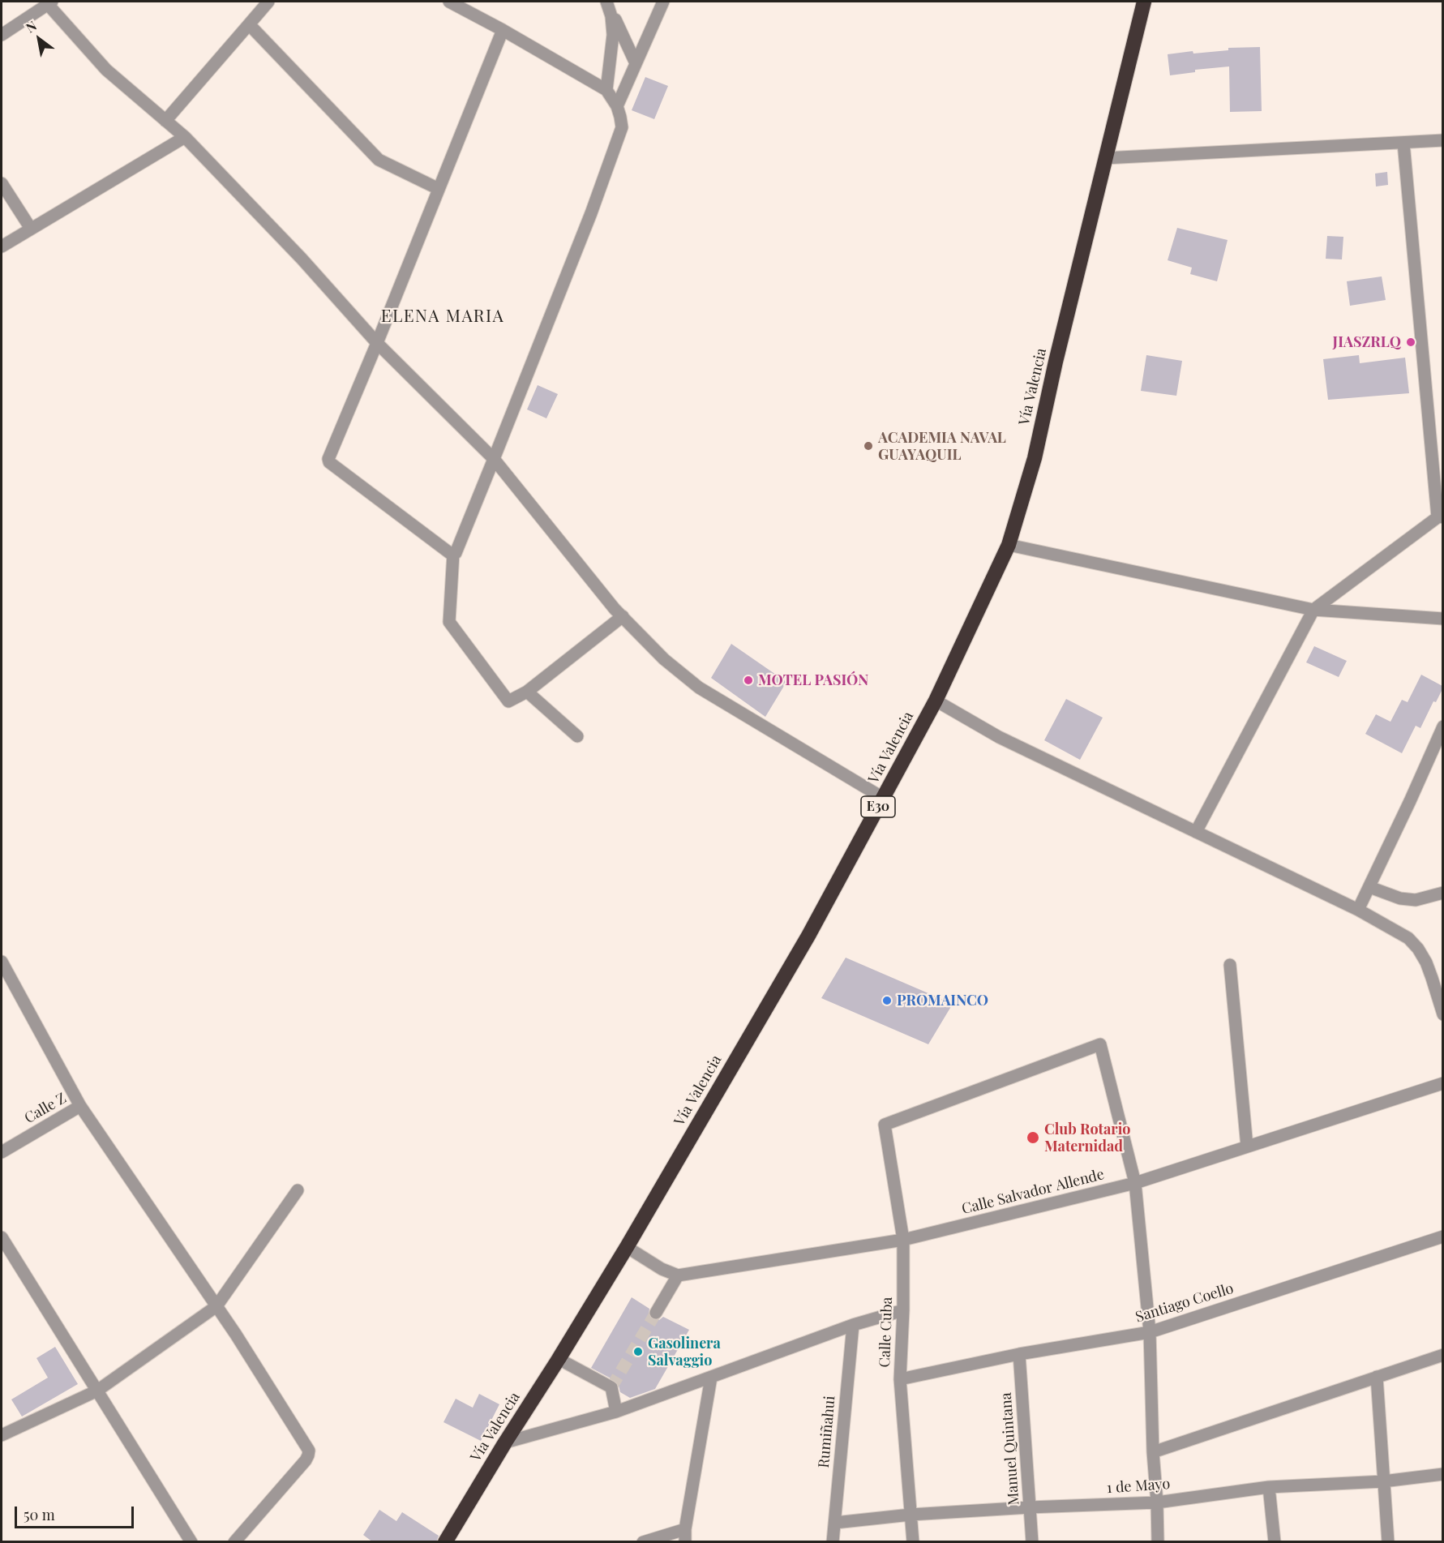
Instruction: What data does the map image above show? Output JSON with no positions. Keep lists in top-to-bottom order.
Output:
{
  "streets": {
    "highway": ["Vía Valencia", "E30"],
    "street": [
      "Calle Z",
      "Calle Salvador Allende",
      "Santiago Coello",
      "Calle Cuba",
      "Rumiñahui",
      "Manuel Quintana",
      "1 de Mayo"
    ]
  },
  "crossings": [
    ["Calle Salvador Allende", "Calle Cuba"],
    ["Santiago Coello", "Calle Cuba"],
    ["Santiago Coello", "Manuel Quintana"],
    ["Calle Cuba", "1 de Mayo"],
    ["Rumiñahui", "1 de Mayo"],
    ["Manuel Quintana", "1 de Mayo"]
  ],
  "districts": ["ELENA MARIA"],
  "places": [
    "JIASZRLQ",
    "ACADEMIA NAVAL GUAYAQUIL",
    "MOTEL PASIÓN",
    "PROMAINCO",
    "Club Rotario Maternidad",
    "Gasolinera Salvaggio"
  ],
  "scale_bar": "50 m",
  "north": "top left"
}
